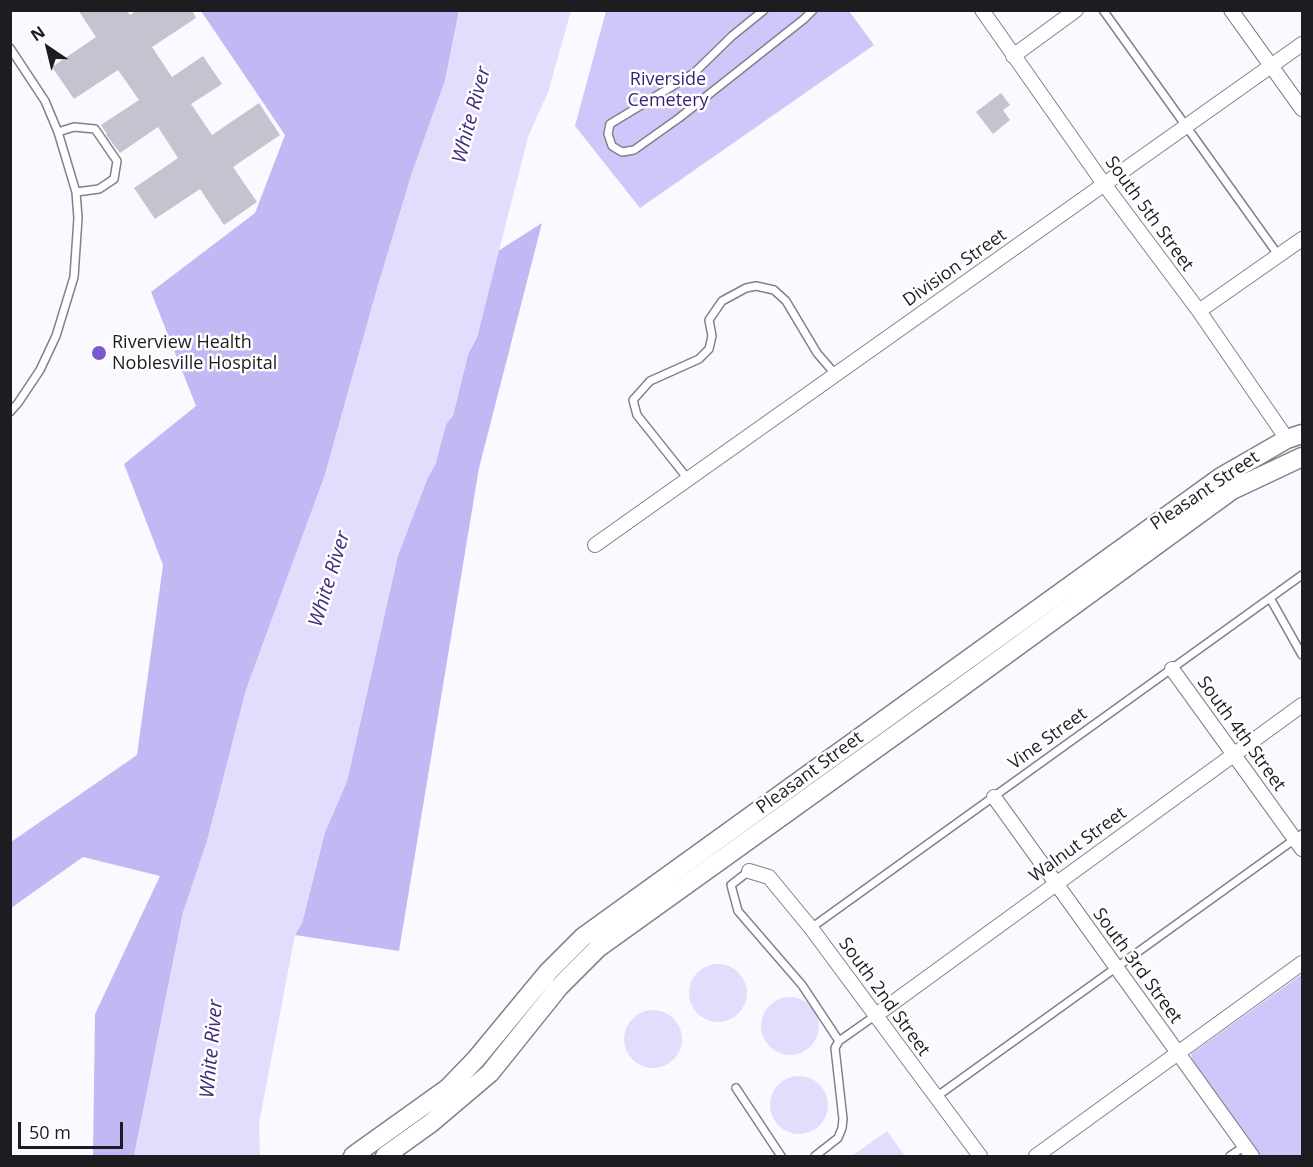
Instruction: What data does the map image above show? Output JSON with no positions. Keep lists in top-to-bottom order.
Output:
{
  "streets": {
    "street": [
      "South 5th Street",
      "Division Street",
      "Pleasant Street",
      "South 4th Street",
      "Walnut Street",
      "South 3rd Street",
      "South 2nd Street"
    ],
    "lane": ["Vine Street"]
  },
  "crossings": [
    ["South 5th Street", "Division Street"],
    ["South 5th Street", "Pleasant Street"],
    ["South 4th Street", "Vine Street"],
    ["South 4th Street", "Walnut Street"],
    ["Vine Street", "South 3rd Street"],
    ["Vine Street", "South 2nd Street"],
    ["Walnut Street", "South 3rd Street"],
    ["Walnut Street", "South 2nd Street"]
  ],
  "water": ["White River"],
  "parks": ["Riverside Cemetery"],
  "places": ["Riverview Health Noblesville Hospital"],
  "scale_bar": "50 m",
  "north": "top left"
}
